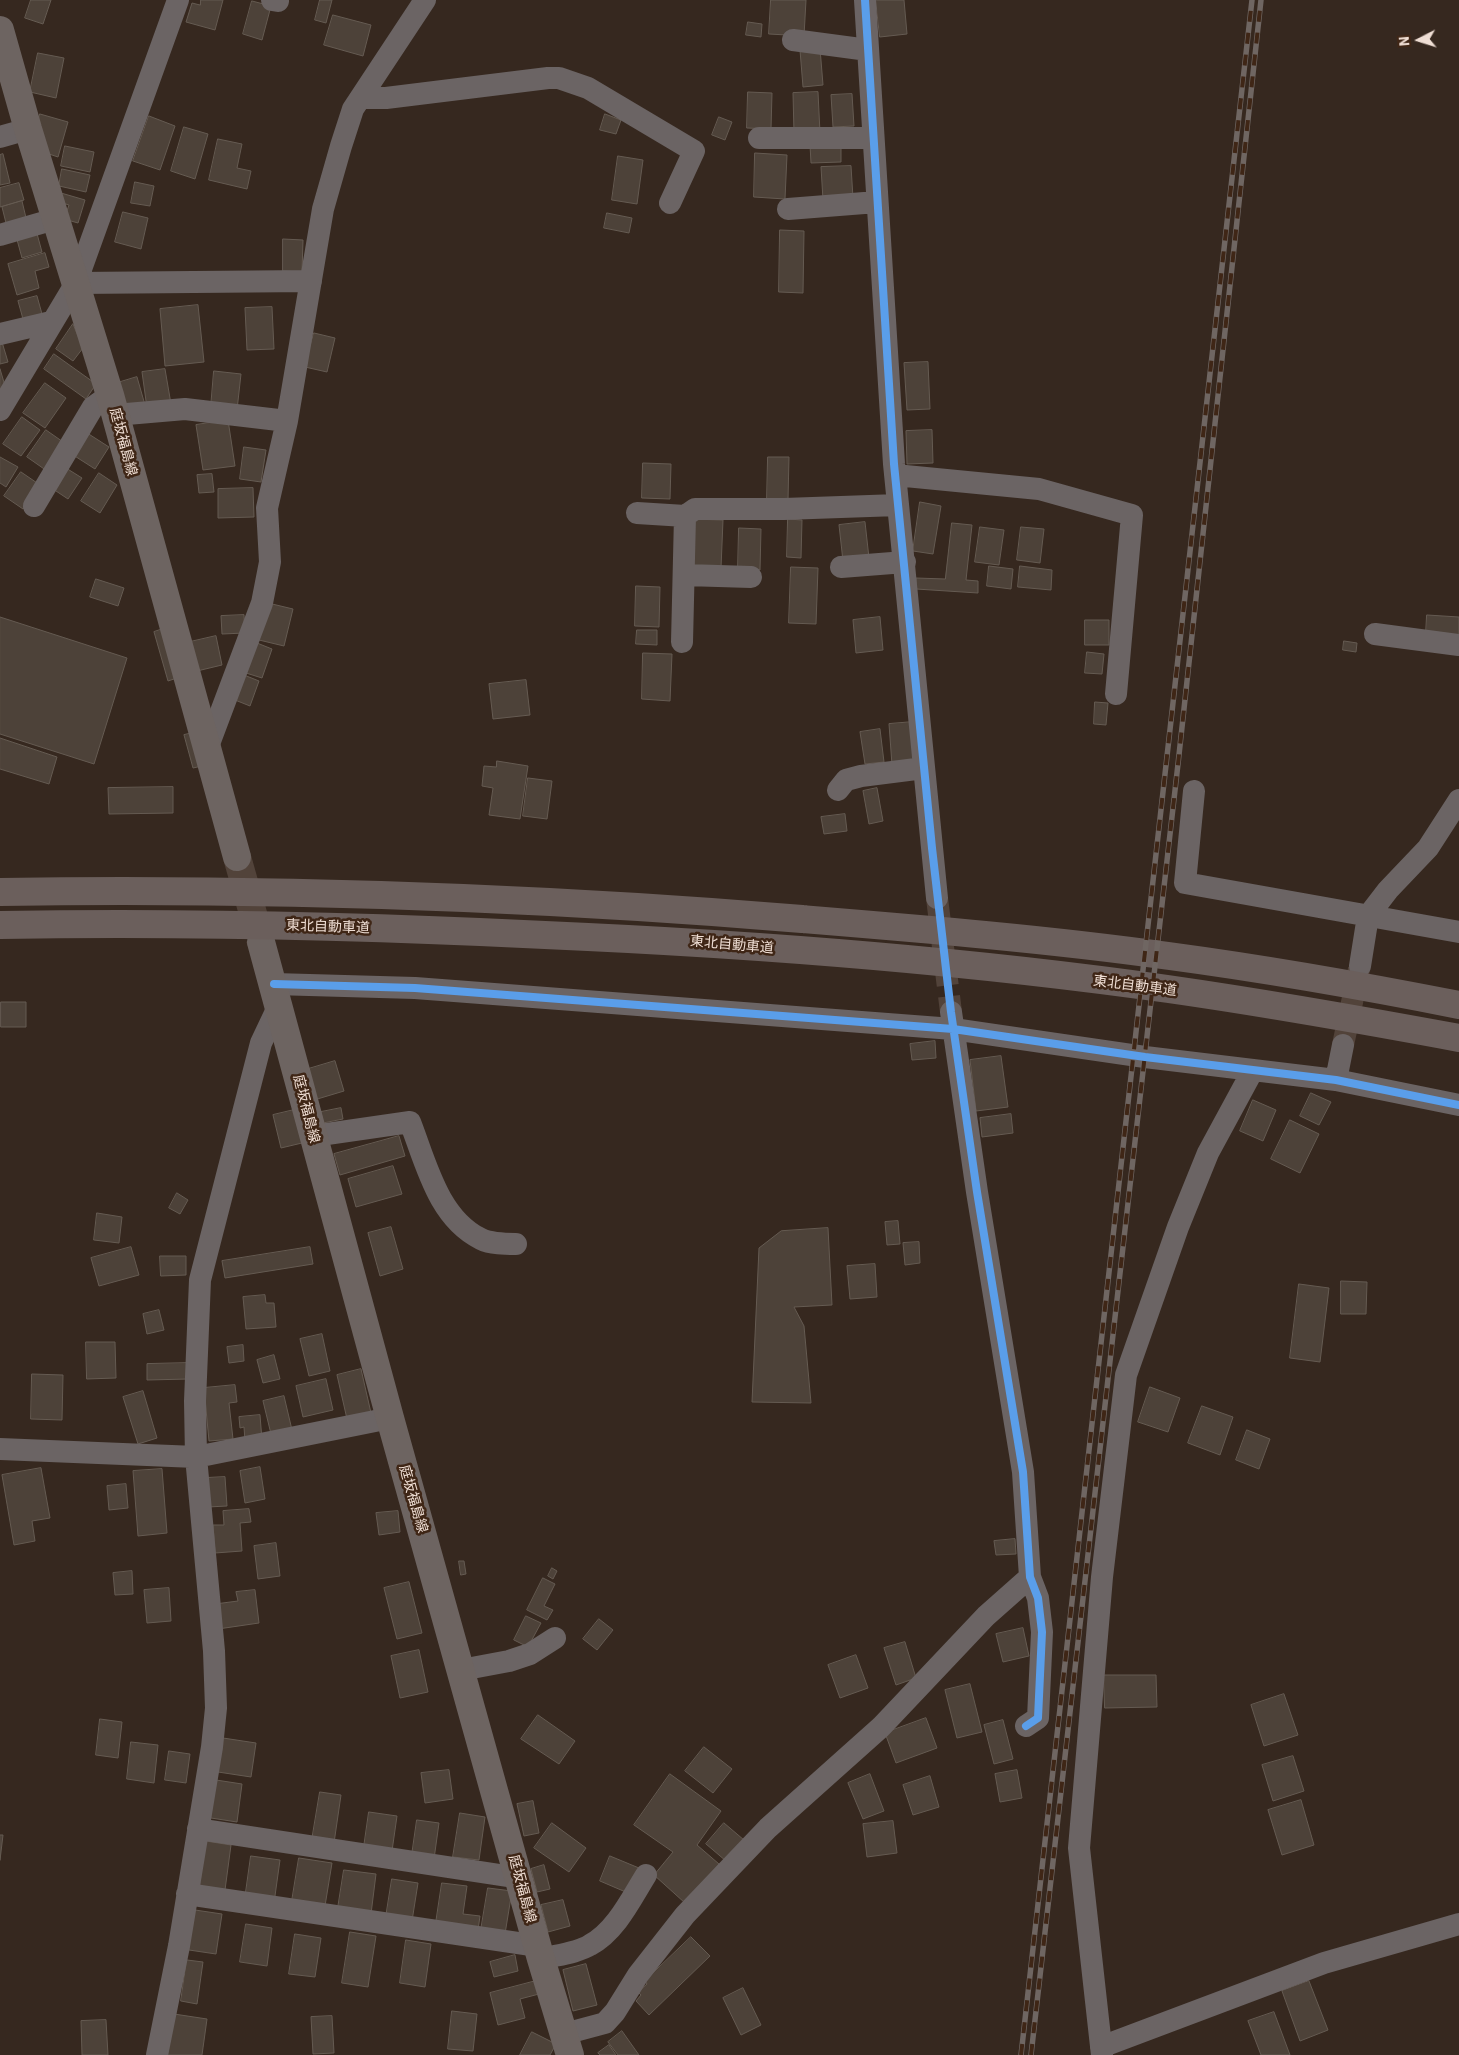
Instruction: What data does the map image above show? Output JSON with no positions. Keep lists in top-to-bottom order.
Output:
{
  "streets": {
    "highway": ["東北自動車道"],
    "main road": ["庭坂福島線"]
  },
  "north": "left"
}
